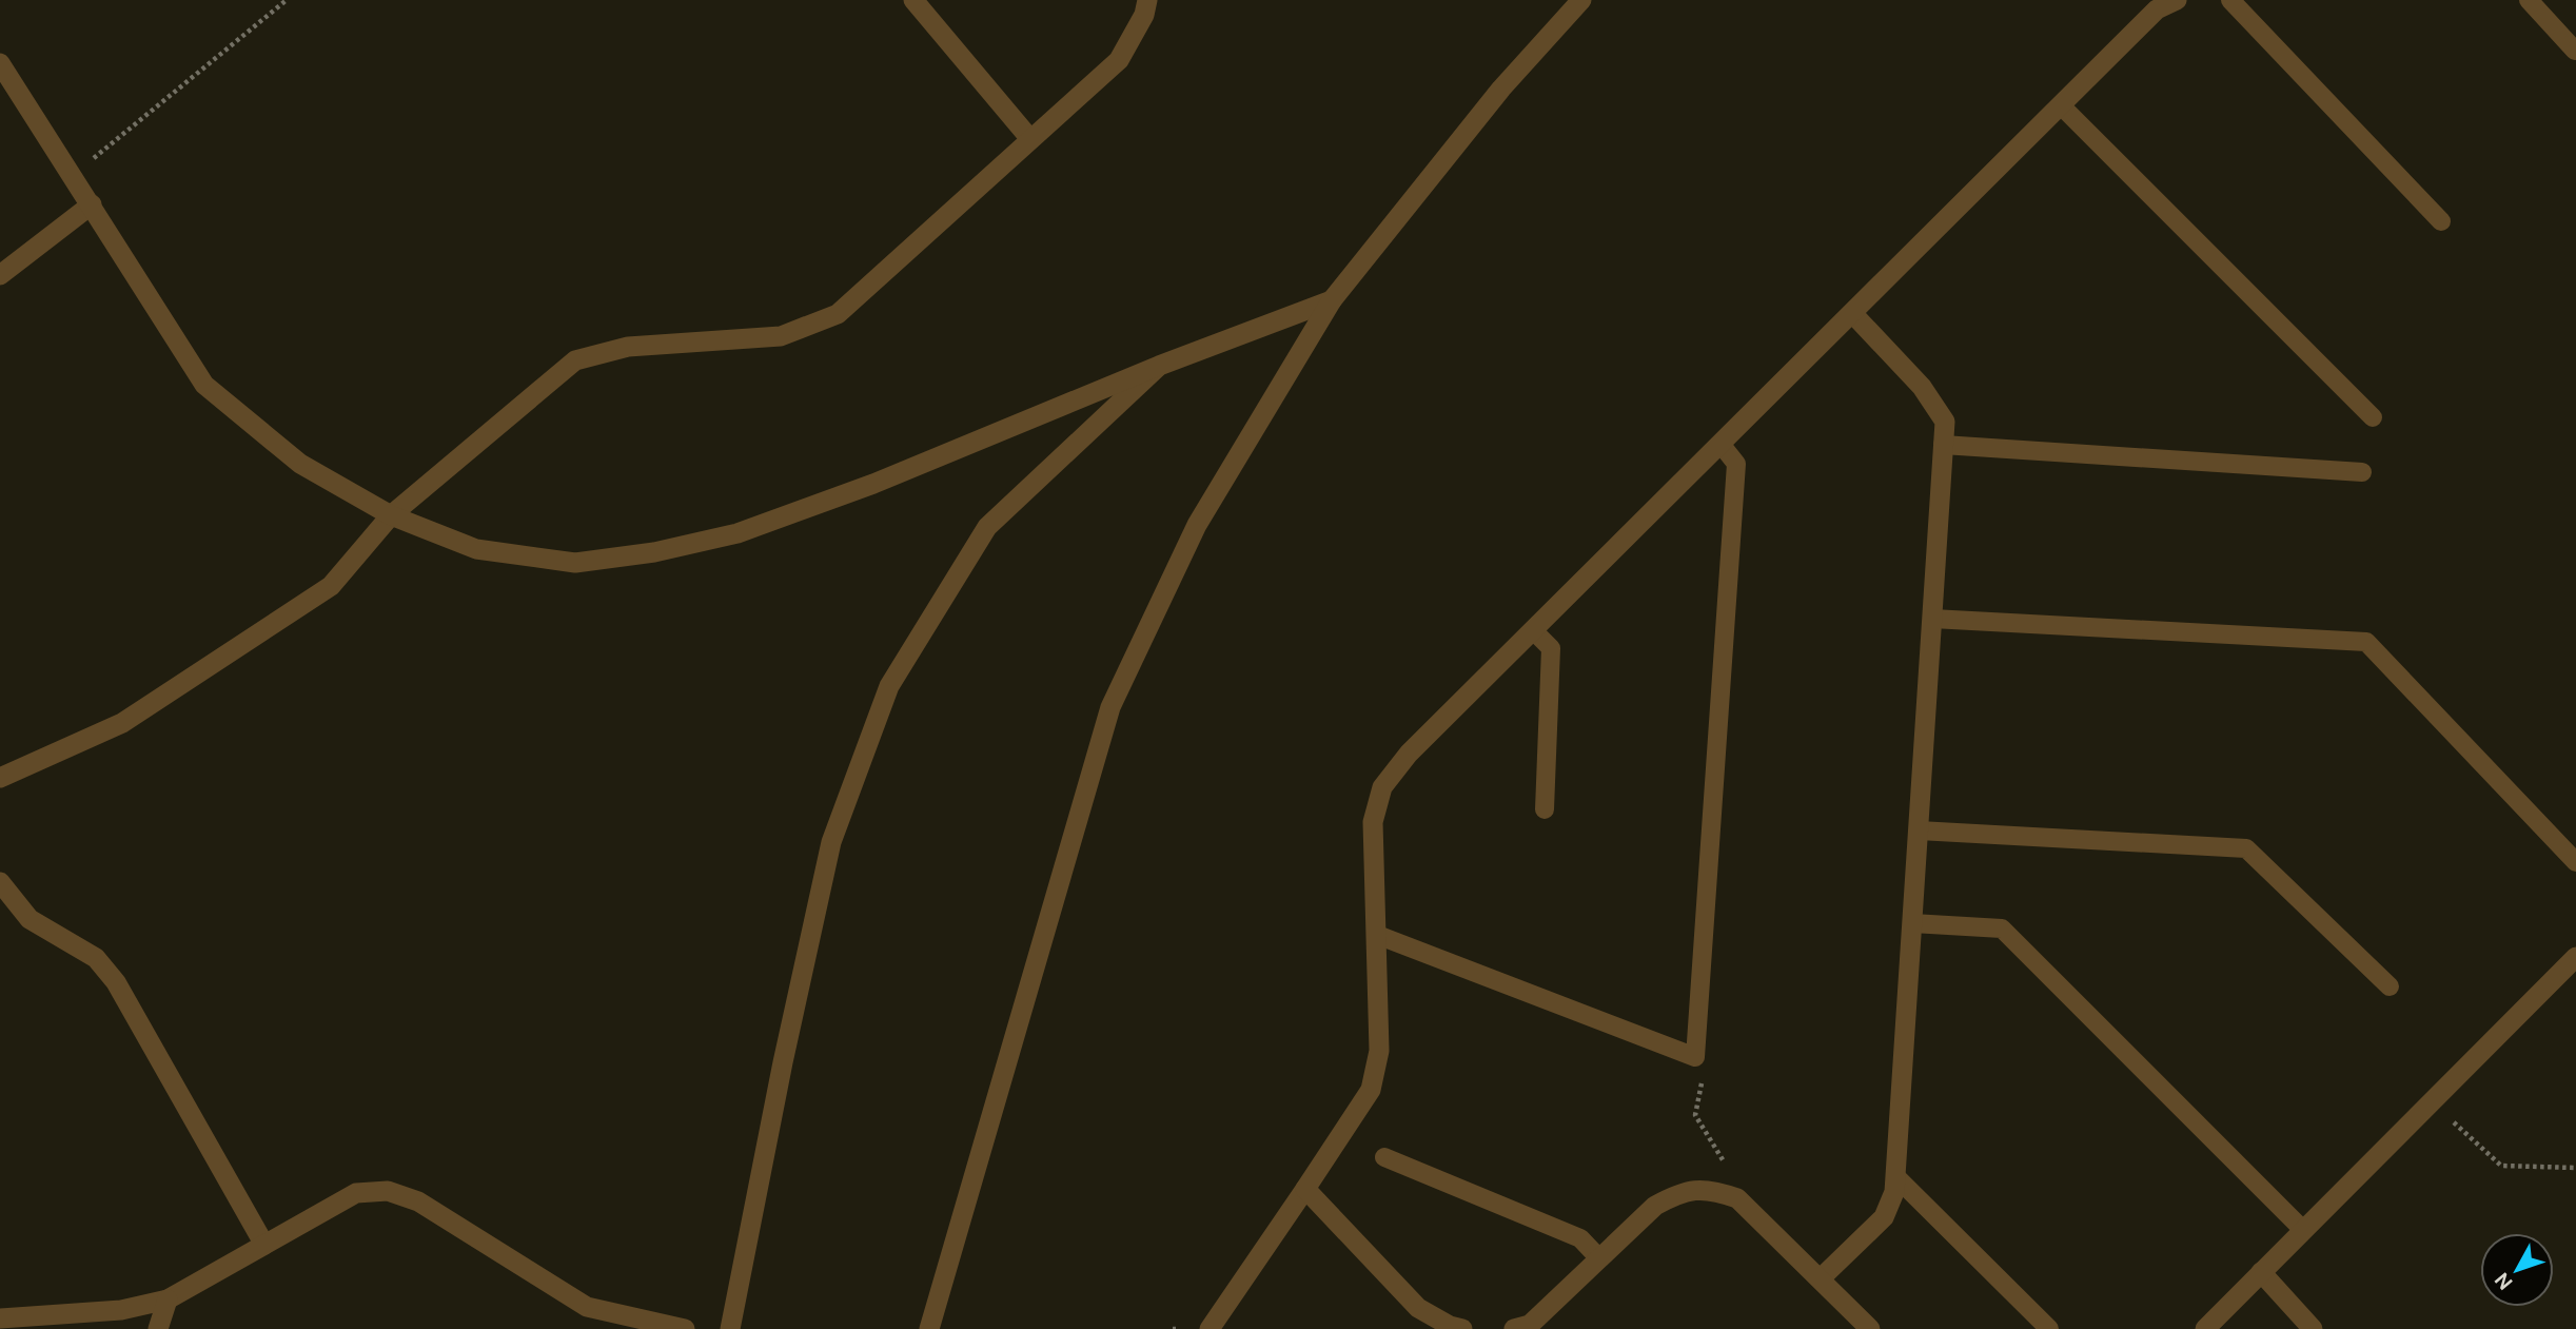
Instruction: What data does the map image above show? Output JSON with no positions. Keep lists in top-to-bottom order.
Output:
{
  "north": "bottom left"
}
